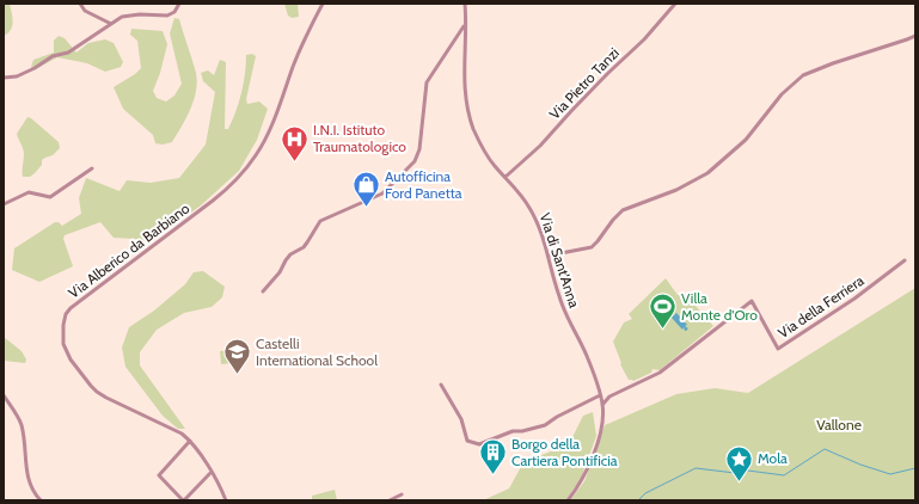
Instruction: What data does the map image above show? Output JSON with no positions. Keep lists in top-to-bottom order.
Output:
{
  "streets": {
    "street": [
      "Via Pietro Tanzi",
      "Via Alberico da Barbiano",
      "Via di Sant'Anna",
      "Via della Ferriera"
    ]
  },
  "crossings": [
    ["Via Pietro Tanzi", "Via di Sant'Anna"],
    ["Via di Sant'Anna", "Via della Ferriera"]
  ],
  "parks": ["Vallone"],
  "places": {
    "hospital": ["I.N.I. Istituto Traumatologico"],
    "shop": ["Autofficina Ford Panetta"],
    "sports": ["Villa Monte d'Oro"],
    "school or university": ["Castelli International School"],
    "building": ["Borgo della Cartiera Pontificia"],
    "place": ["Mola"]
  }
}
